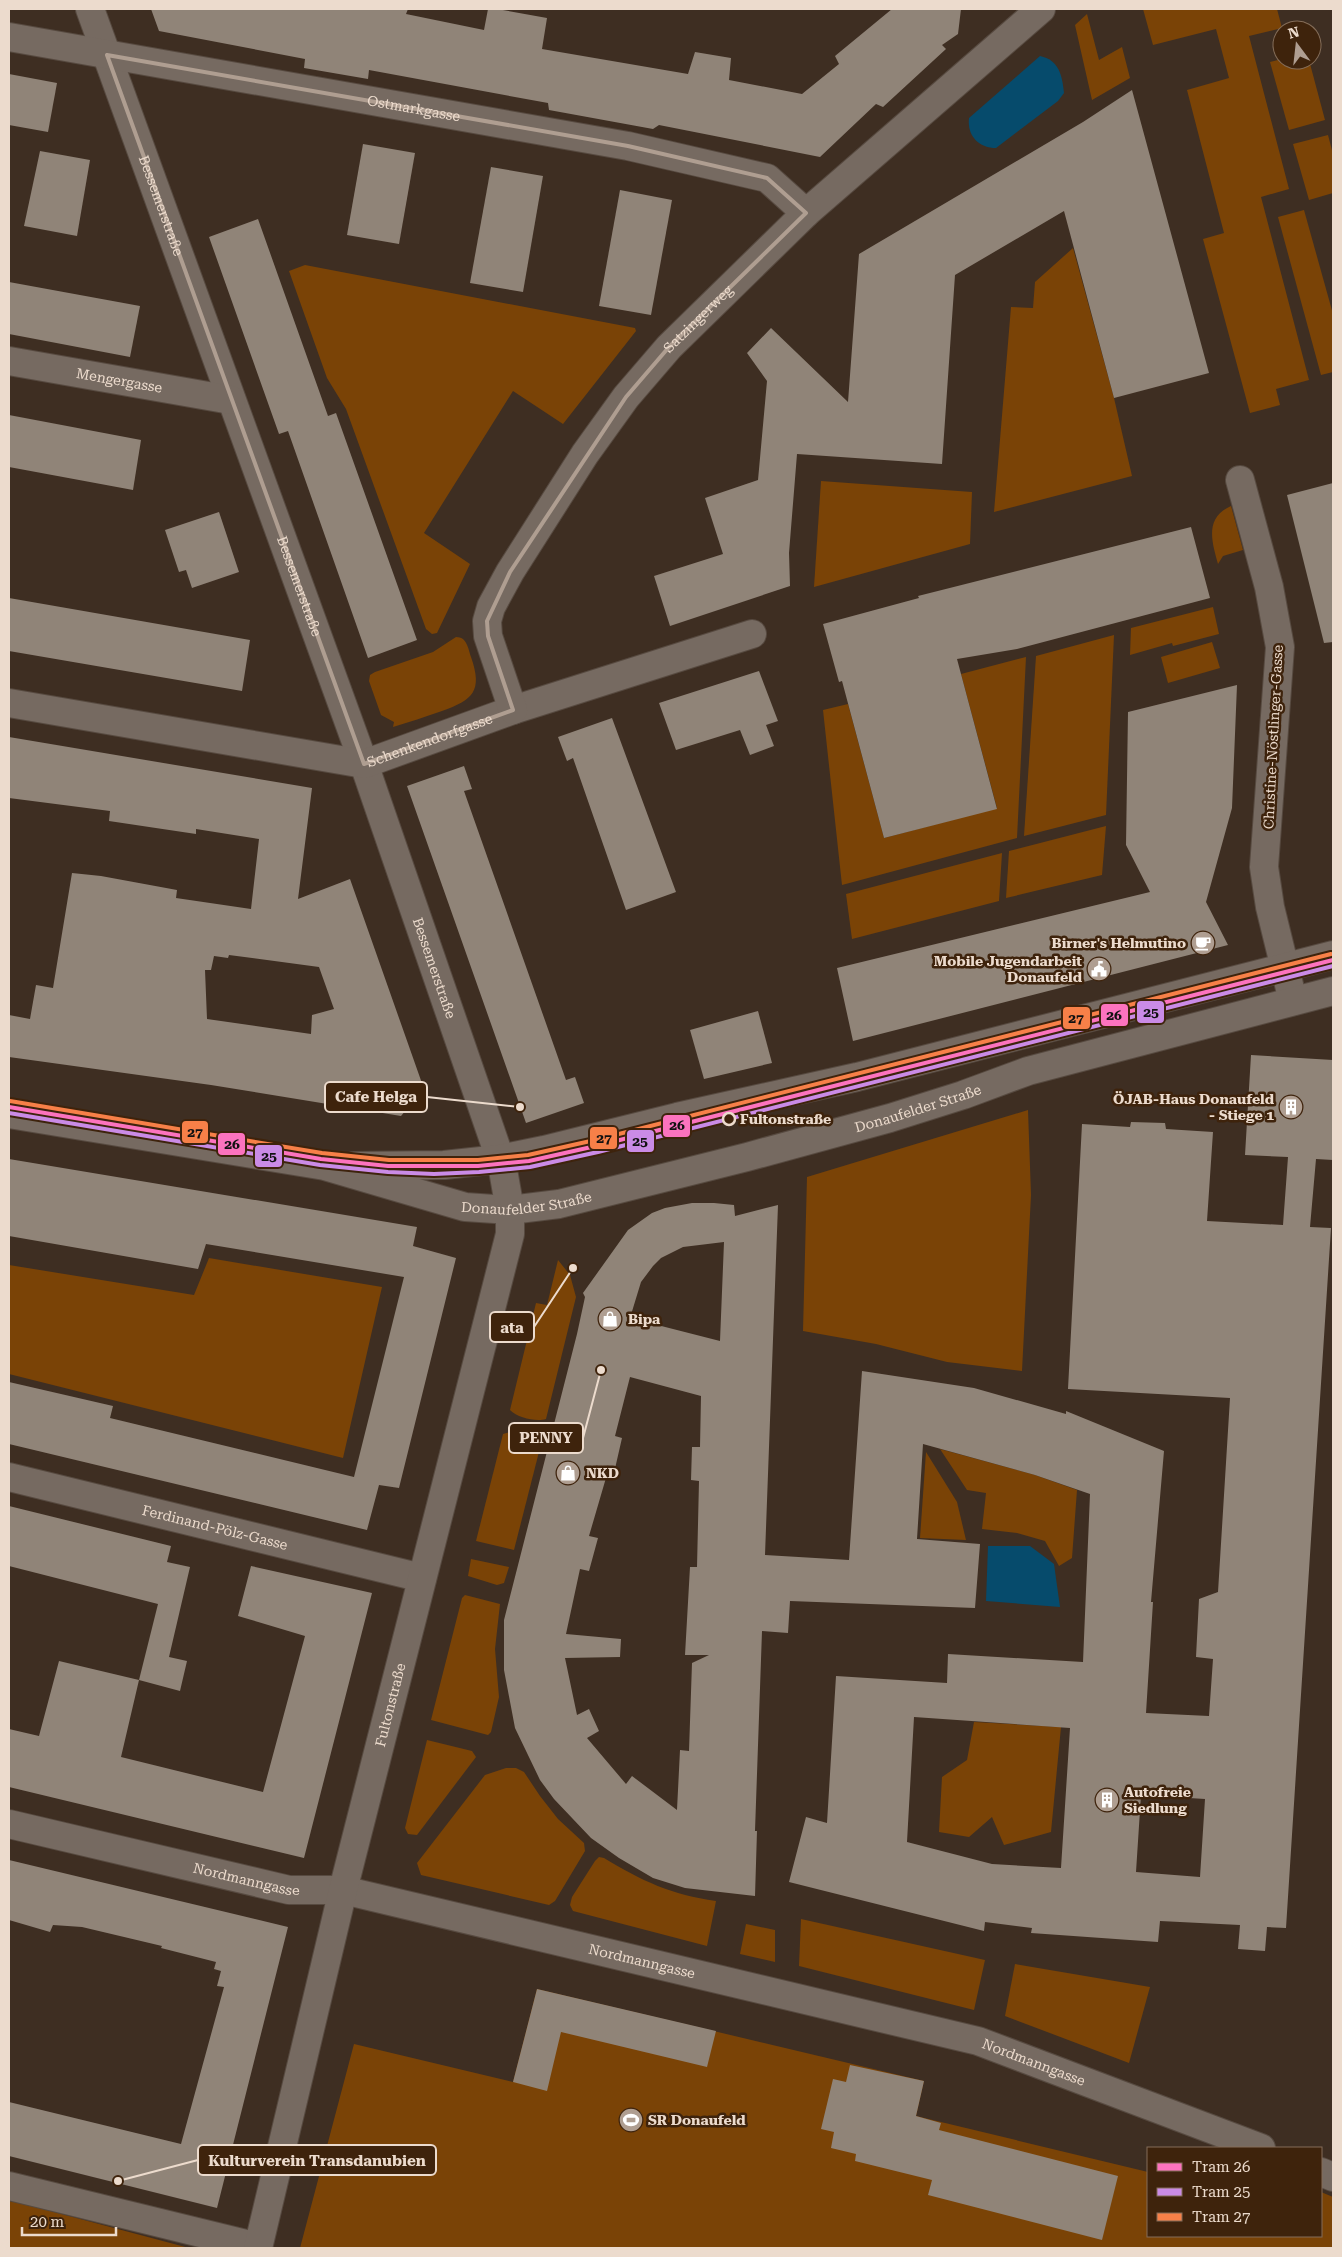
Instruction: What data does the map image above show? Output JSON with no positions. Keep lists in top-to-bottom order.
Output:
{
  "streets": {
    "street": [
      "Ostmarkgasse",
      "Bessemerstraße",
      "Satzingerweg",
      "Mengergasse",
      "Christine-Nöstlinger-Gasse",
      "Schenkendorfgasse",
      "Donaufelder Straße",
      "Ferdinand-Pölz-Gasse",
      "Fultonstraße",
      "Nordmanngasse"
    ]
  },
  "crossings": [
    ["Ostmarkgasse", "Bessemerstraße"],
    ["Ostmarkgasse", "Satzingerweg"],
    ["Bessemerstraße", "Mengergasse"],
    ["Bessemerstraße", "Schenkendorfgasse"],
    ["Bessemerstraße", "Donaufelder Straße"],
    ["Bessemerstraße", "Fultonstraße"],
    ["Satzingerweg", "Schenkendorfgasse"],
    ["Christine-Nöstlinger-Gasse", "Donaufelder Straße"],
    ["Donaufelder Straße", "Fultonstraße"],
    ["Ferdinand-Pölz-Gasse", "Fultonstraße"],
    ["Fultonstraße", "Nordmanngasse"]
  ],
  "places": {
    "cafe": ["Birner's Helmutino"],
    "public building": ["Mobile Jugendarbeit Donaufeld"],
    "other": [
      "Cafe Helga",
      "Fultonstraße",
      "ata",
      "PENNY",
      "Kulturverein Transdanubien"
    ],
    "building": ["ÖJAB-Haus Donaufeld - Stiege 1", "Autofreie Siedlung"],
    "shop": ["Bipa", "NKD"],
    "sports": ["SR Donaufeld"]
  },
  "lines": ["tram line 27", "tram line 26", "tram line 25"],
  "legend": ["Tram 26", "Tram 25", "Tram 27"],
  "scale_bar": "20 m",
  "north": "top"
}
